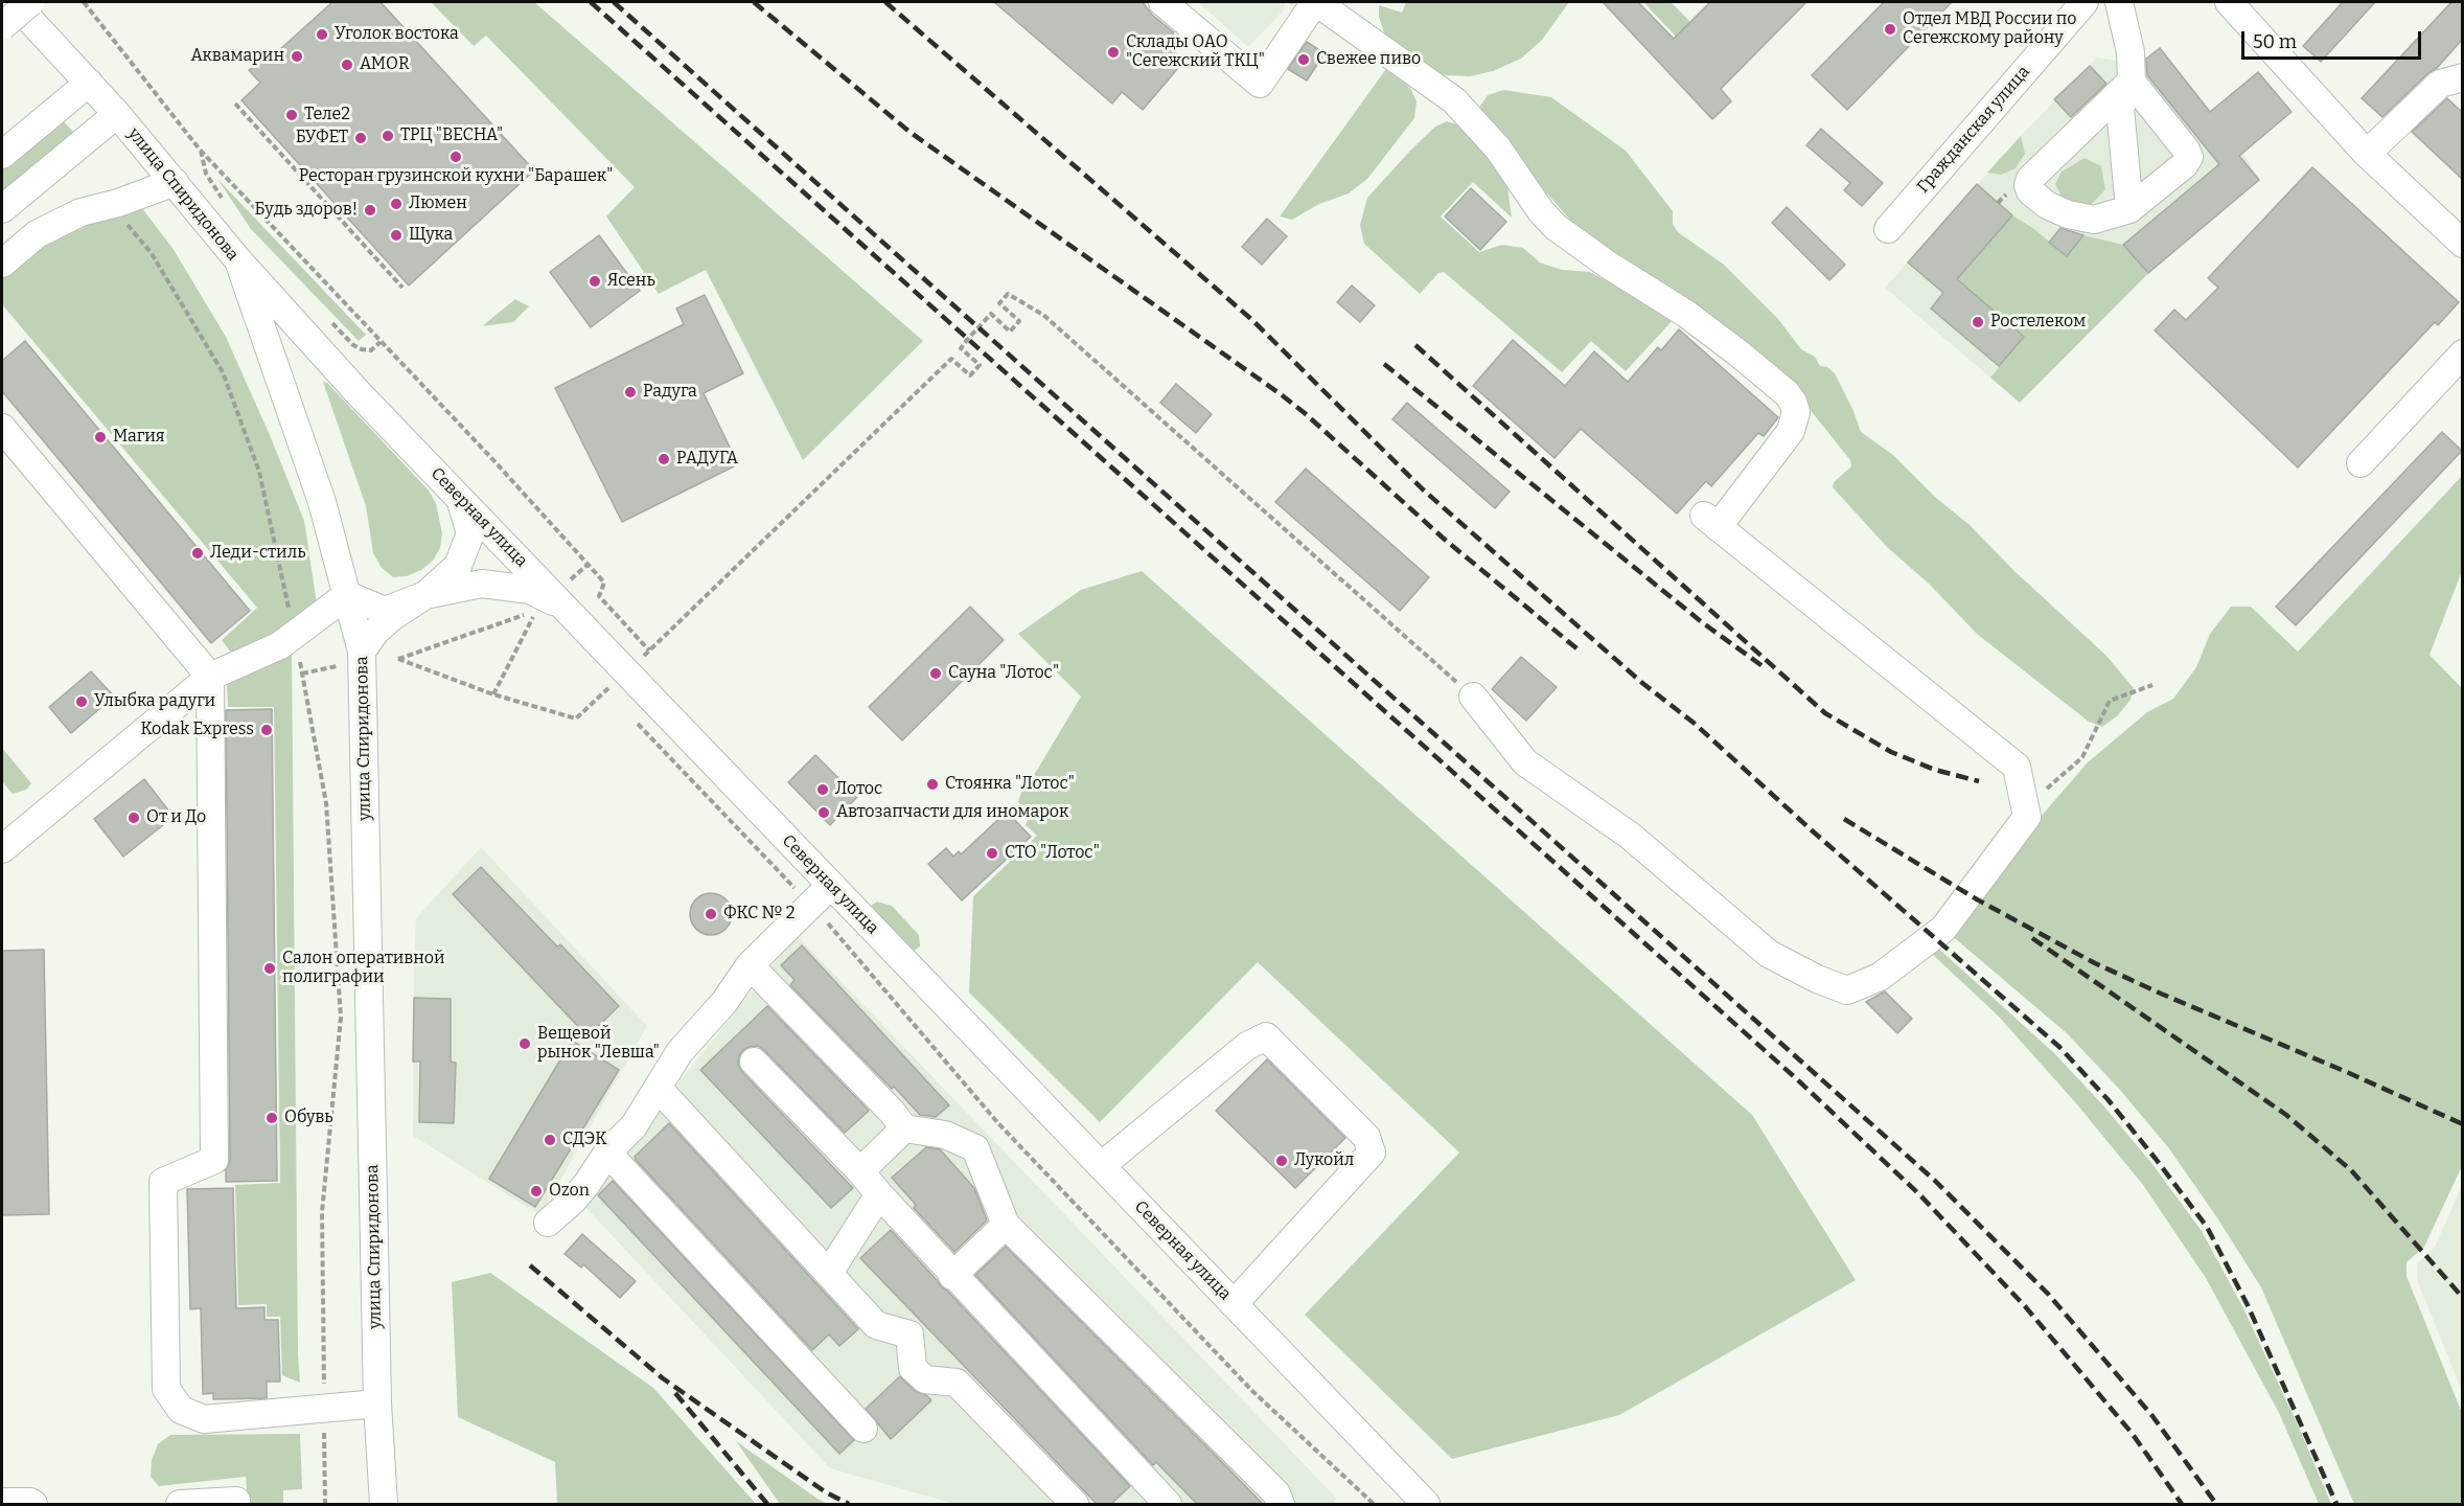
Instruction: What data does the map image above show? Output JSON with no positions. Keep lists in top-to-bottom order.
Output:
{
  "streets": {
    "street": ["Гражданская улица", "улица Спиридонова", "Северная улица"]
  },
  "crossings": [
    ["улица Спиридонова", "Северная улица"]
  ],
  "places": [
    "Отдел МВД России по Сегежскому району",
    "Уголок востока",
    "Склады ОАО \"Сегежский ТКЦ\"",
    "Аквамарин",
    "Свежее пиво",
    "AMOR",
    "Теле2",
    "ТРЦ \"ВЕСНА\"",
    "БУФЕТ",
    "Ресторан грузинской кухни \"Барашек\"",
    "Люмен",
    "Будь здоров!",
    "Щука",
    "Ясень",
    "Ростелеком",
    "Радуга",
    "Магия",
    "РАДУГА",
    "Леди-стиль",
    "Сауна \"Лотос\"",
    "Улыбка радуги",
    "Kodak Express",
    "Стоянка \"Лотос\"",
    "Лотос",
    "Автозапчасти для иномарок",
    "От и До",
    "СТО \"Лотос\"",
    "ФКС № 2",
    "Салон оперативной полиграфии",
    "Вещевой рынок \"Левша\"",
    "Обувь",
    "СДЭК",
    "Лукойл",
    "Ozon"
  ],
  "scale_bar": "50 m"
}
